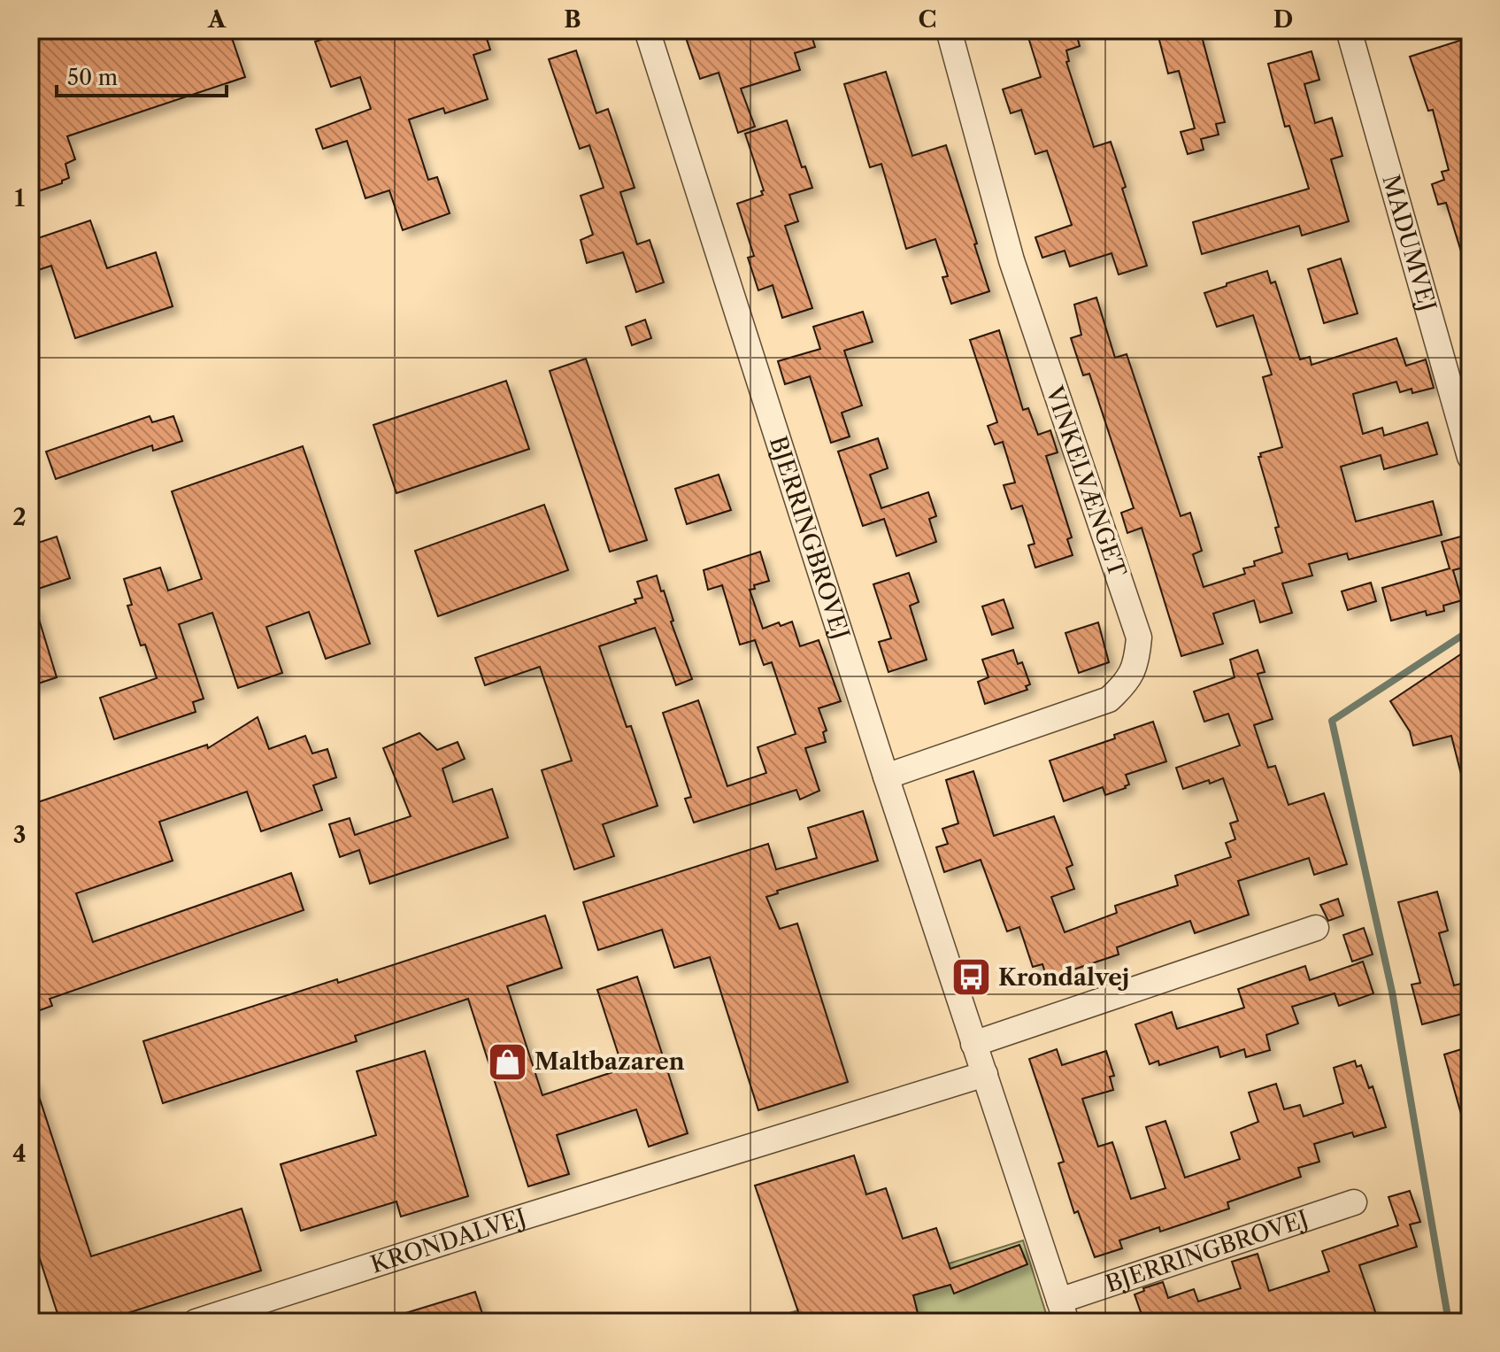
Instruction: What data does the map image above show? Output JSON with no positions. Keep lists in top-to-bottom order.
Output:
{
  "streets": {
    "street": [
      "MADUMVEJ",
      "VINKELVÆNGET",
      "BJERRINGBROVEJ",
      "KRONDALVEJ"
    ]
  },
  "crossings": [
    ["VINKELVÆNGET", "BJERRINGBROVEJ"],
    ["BJERRINGBROVEJ", "KRONDALVEJ"]
  ],
  "places": {
    "bus stop": ["Krondalvej"],
    "shop": ["Maltbazaren"]
  },
  "scale_bar": "50 m",
  "grid": {
    "columns": [
      "A",
      "B",
      "C",
      "D"
    ],
    "rows": [
      "1",
      "2",
      "3",
      "4"
    ]
  }
}
